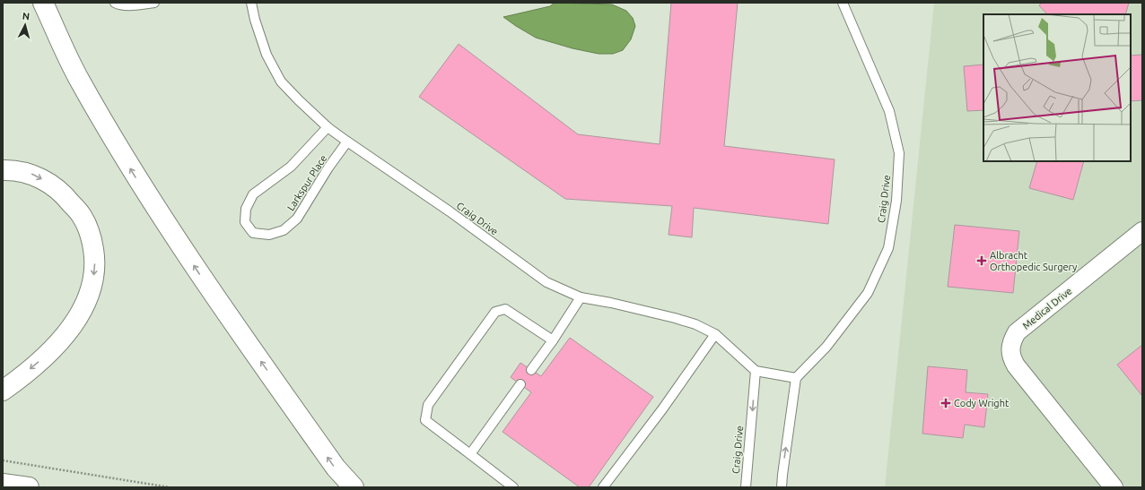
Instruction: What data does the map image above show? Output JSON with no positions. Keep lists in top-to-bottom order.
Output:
{
  "streets": {
    "street": ["Medical Drive"],
    "lane": ["Larkspur Place", "Craig Drive"]
  },
  "crossings": [
    ["Larkspur Place", "Craig Drive"]
  ],
  "places": {
    "health": ["Albracht Orthopedic Surgery", "Cody Wright"]
  },
  "north": "top"
}
